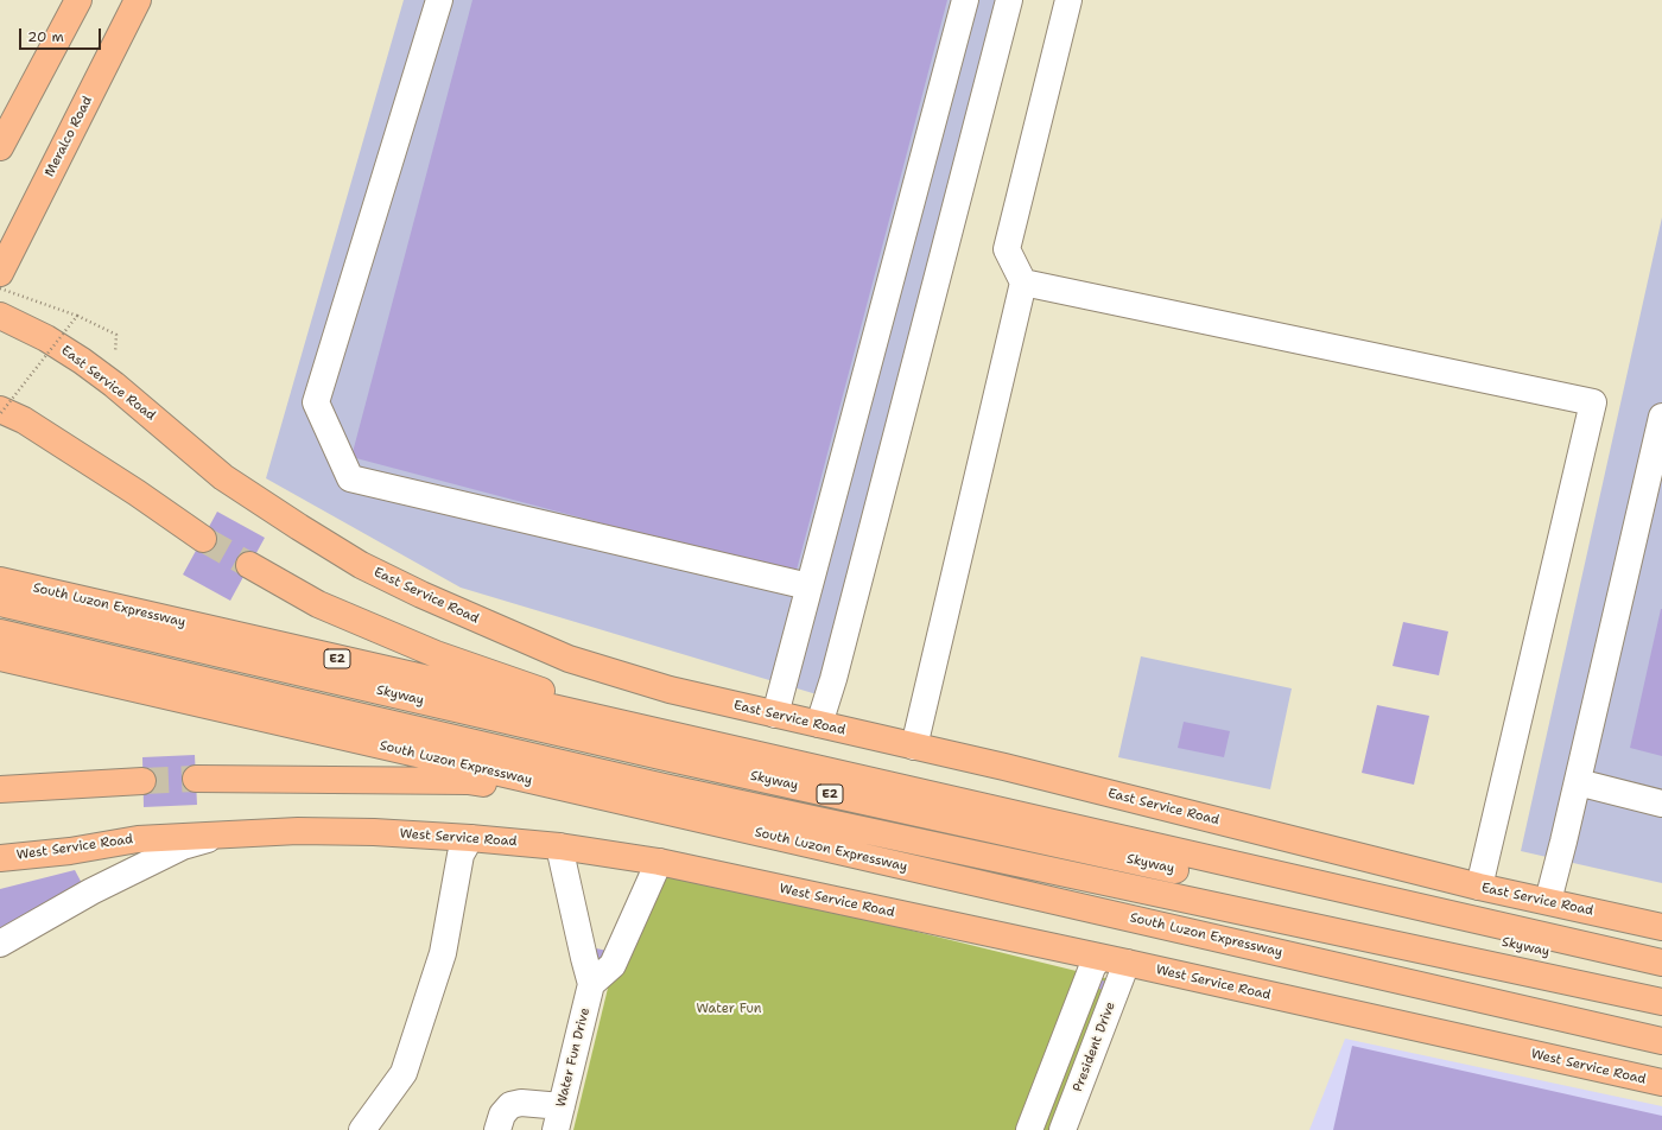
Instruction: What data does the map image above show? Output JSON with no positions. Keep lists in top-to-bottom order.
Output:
{
  "streets": {
    "main road": [
      "Meralco Road",
      "East Service Road",
      "South Luzon Expressway",
      "E2",
      "Skyway",
      "West Service Road"
    ],
    "street": ["President Drive", "Water Fun Drive"]
  },
  "crossings": [
    ["West Service Road", "President Drive"],
    ["West Service Road", "Water Fun Drive"]
  ],
  "parks": ["Water Fun"],
  "scale_bar": "20 m"
}
